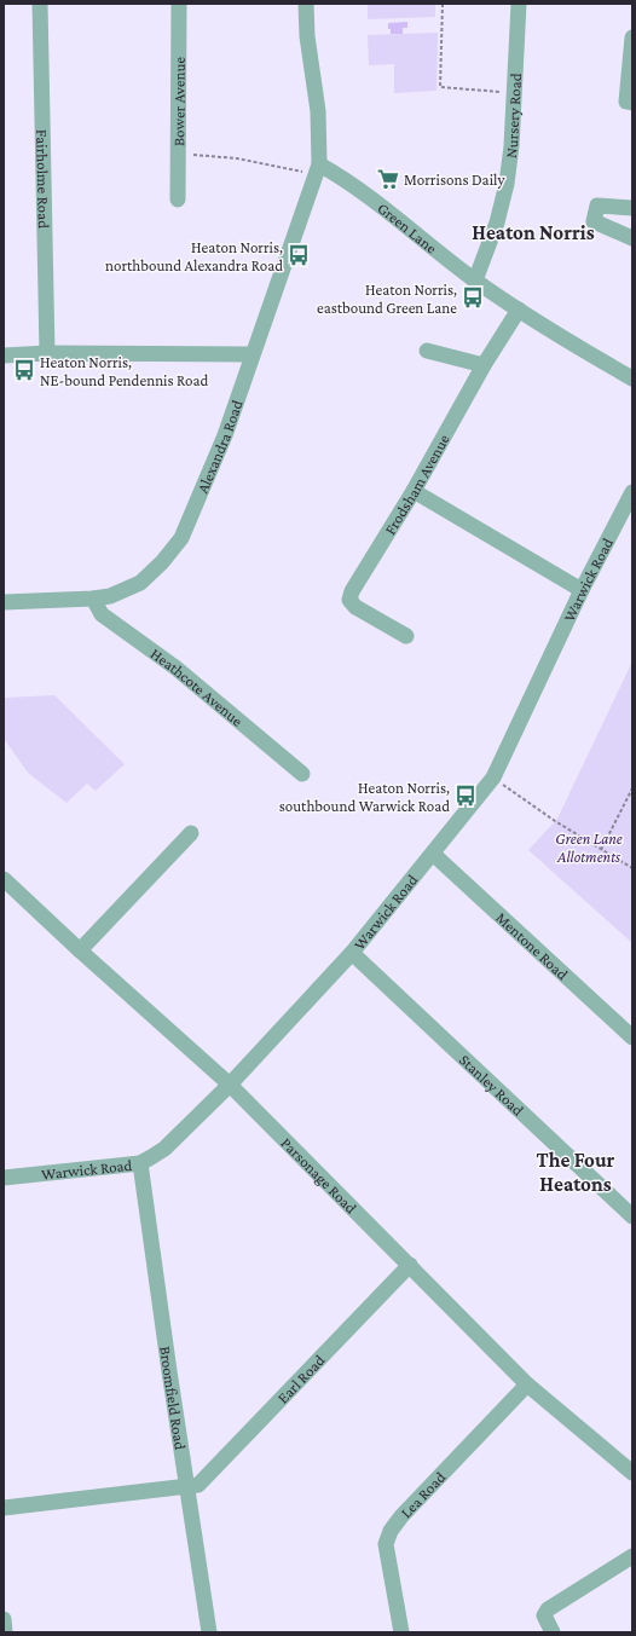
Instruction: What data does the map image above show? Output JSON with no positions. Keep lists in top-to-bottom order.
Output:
{
  "streets": {
    "street": [
      "Bower Avenue",
      "Nursery Road",
      "Fairholme Road",
      "Green Lane",
      "Alexandra Road",
      "Frodsham Avenue",
      "Warwick Road",
      "Heathcote Avenue",
      "Mentone Road",
      "Stanley Road",
      "Parsonage Road",
      "Earl Road",
      "Broomfield Road",
      "Lea Road"
    ]
  },
  "crossings": [
    ["Nursery Road", "Green Lane"],
    ["Green Lane", "Alexandra Road"],
    ["Green Lane", "Frodsham Avenue"],
    ["Alexandra Road", "Heathcote Avenue"],
    ["Warwick Road", "Mentone Road"],
    ["Warwick Road", "Stanley Road"],
    ["Warwick Road", "Parsonage Road"],
    ["Warwick Road", "Broomfield Road"],
    ["Parsonage Road", "Earl Road"],
    ["Parsonage Road", "Lea Road"],
    ["Earl Road", "Broomfield Road"]
  ],
  "districts": ["Heaton Norris", "The Four Heatons"],
  "parks": ["Green Lane Allotments"],
  "places": {
    "supermarket": ["Morrisons Daily"],
    "bus stop": [
      "Heaton Norris, northbound Alexandra Road",
      "Heaton Norris, eastbound Green Lane",
      "Heaton Norris, NE-bound Pendennis Road",
      "Heaton Norris, southbound Warwick Road"
    ]
  }
}
